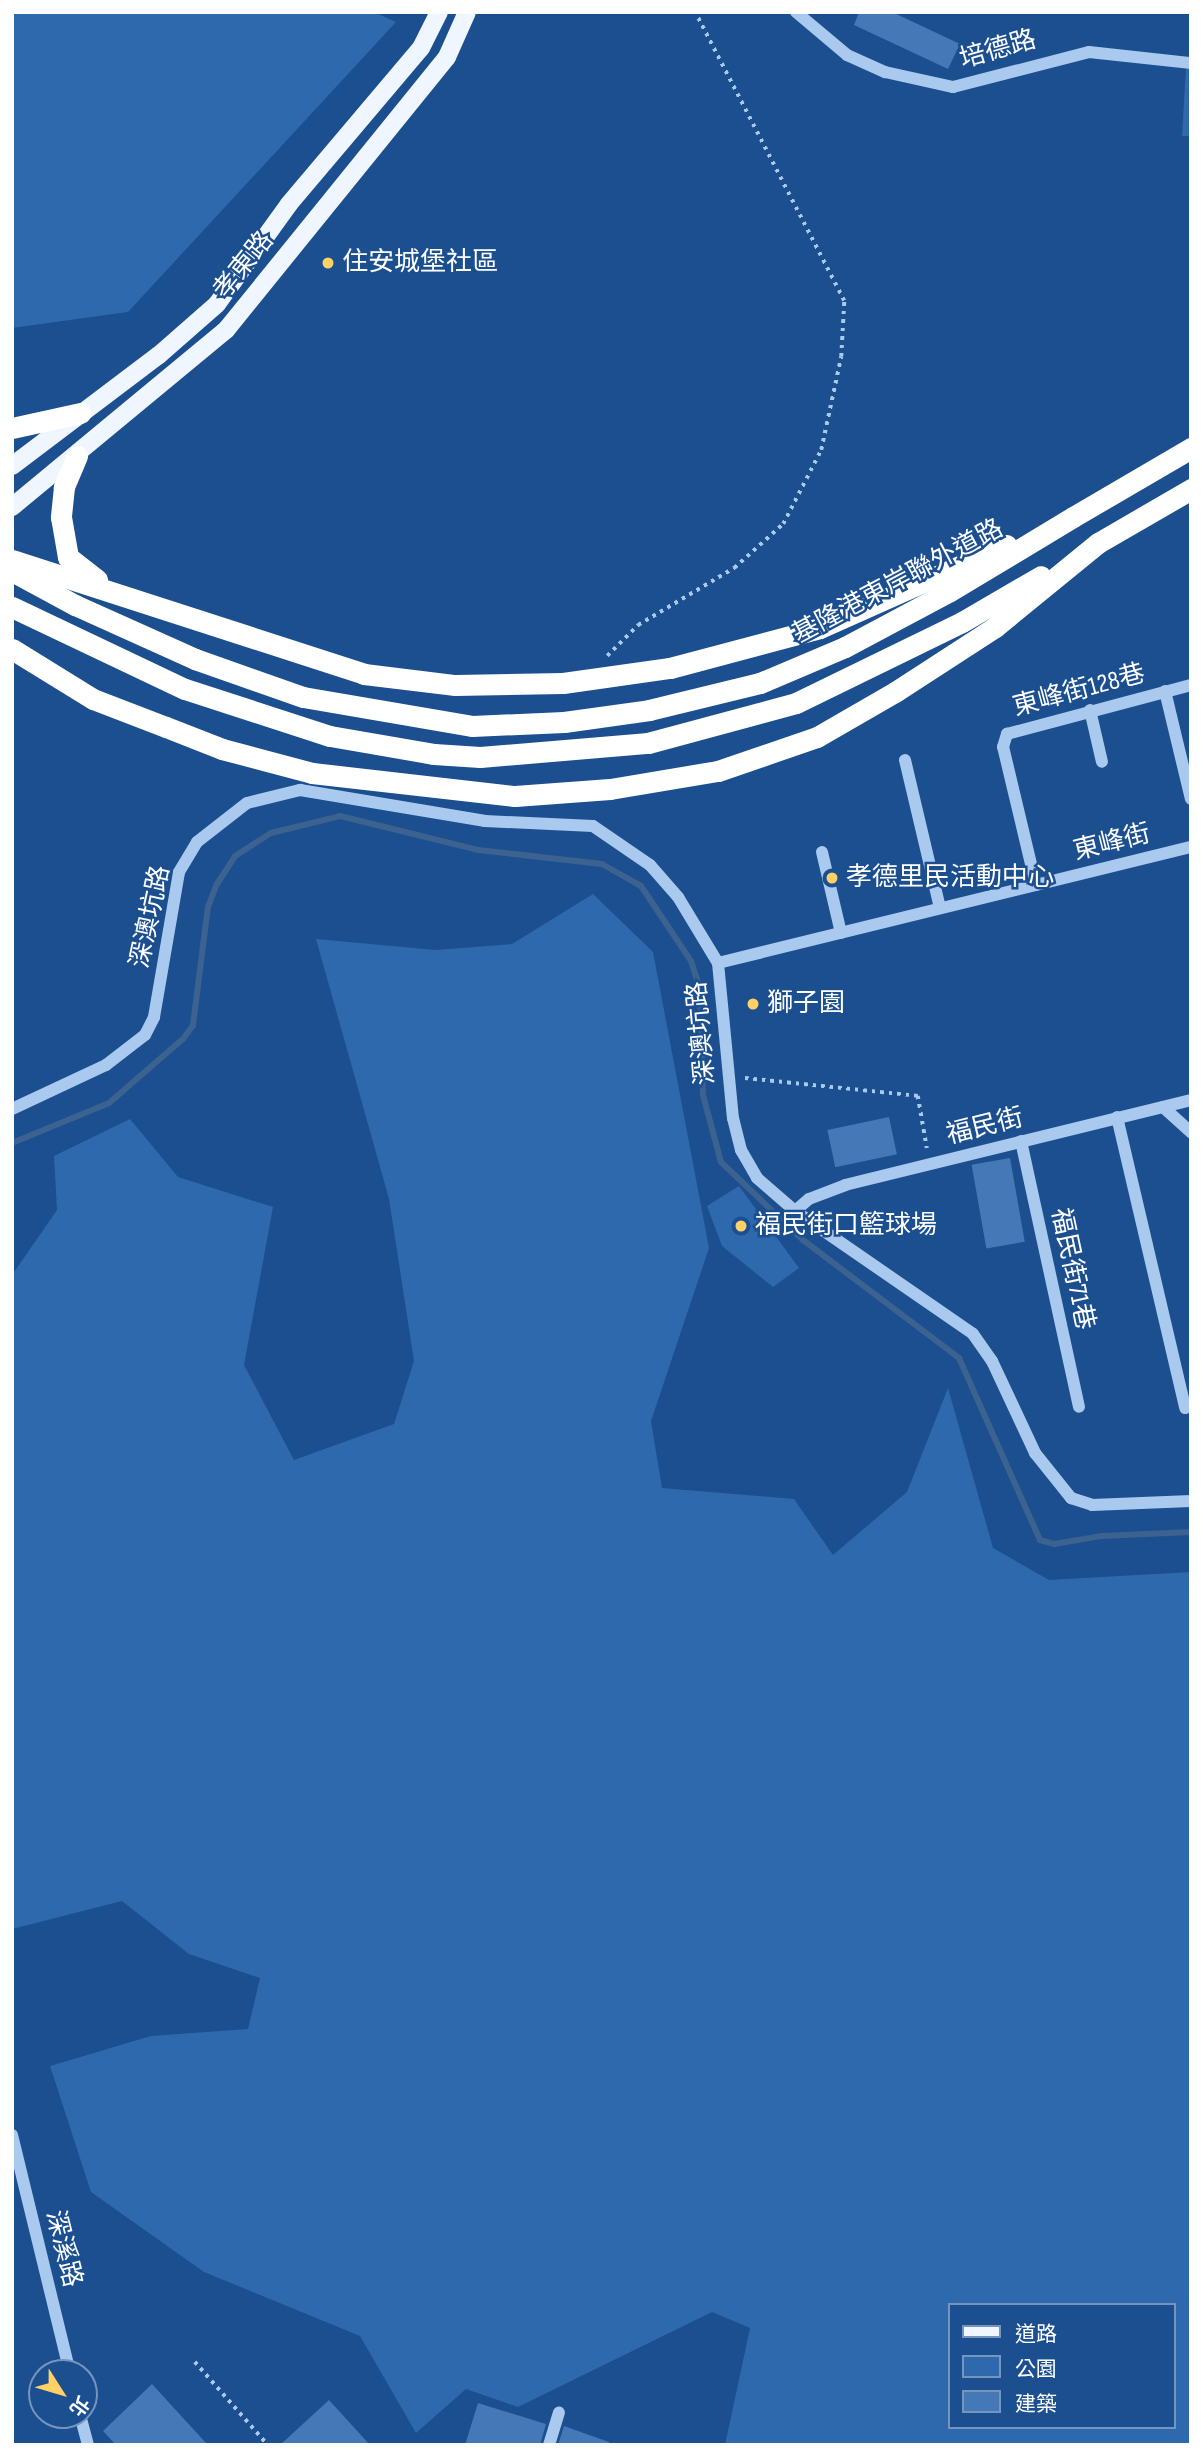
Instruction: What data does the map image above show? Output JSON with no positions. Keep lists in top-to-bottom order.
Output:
{
  "streets": {
    "highway": ["基隆港東岸聯外道路"],
    "main road": ["孝東路"],
    "street": [
      "培德路",
      "東峰街128巷",
      "東峰街",
      "深澳坑路",
      "福民街",
      "福民街71巷",
      "深溪路"
    ]
  },
  "crossings": [
    ["東峰街128巷", "東峰街"],
    ["東峰街", "深澳坑路"],
    ["深澳坑路", "福民街"],
    ["福民街", "福民街71巷"]
  ],
  "places": [
    "住安城堡社區",
    "孝德里民活動中心",
    "獅子園",
    "福民街口籃球場"
  ],
  "legend": ["道路", "公園", "建築"],
  "north": "bottom right"
}
